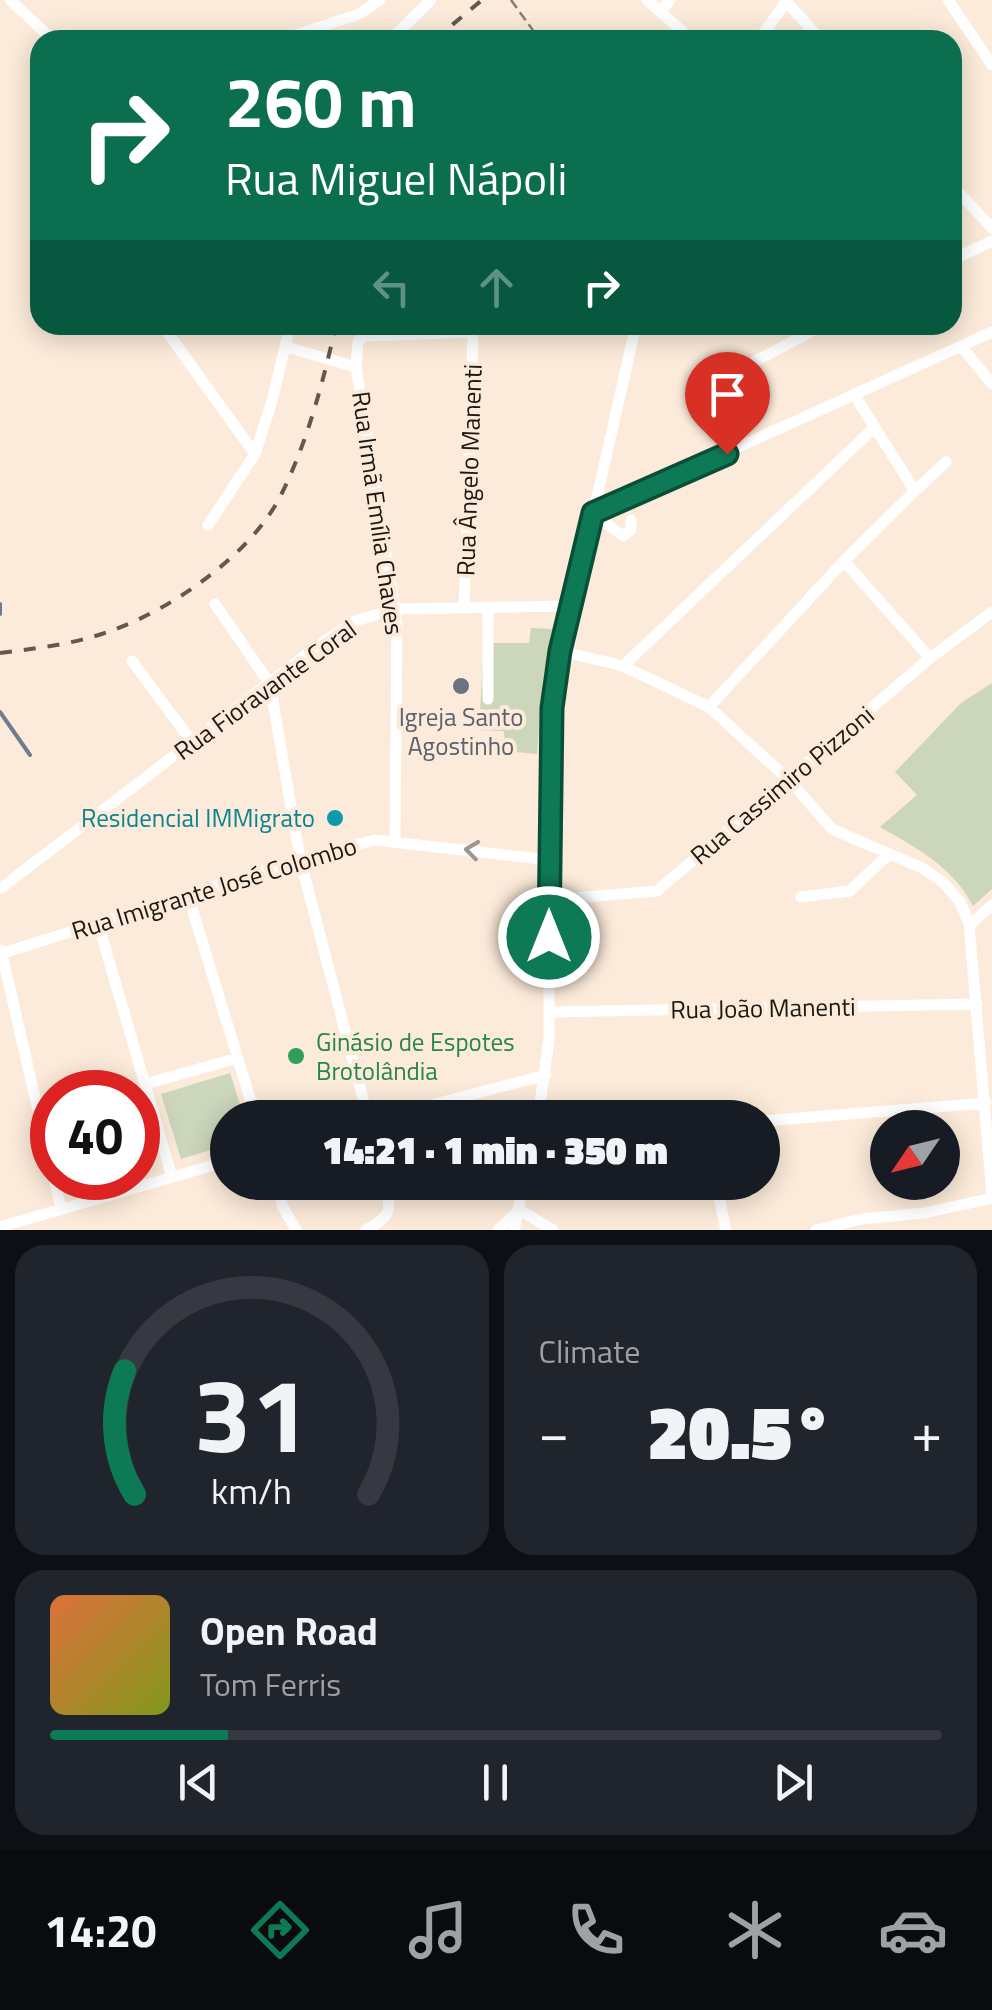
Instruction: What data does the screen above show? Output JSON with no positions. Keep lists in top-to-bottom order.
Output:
{
  "streets": {
    "street": [
      "Rua Ângelo Manenti",
      "Rua Irmã Emília Chaves",
      "Rua Fioravante Coral",
      "Rua Cassimiro Pizzoni",
      "Rua Imigrante José Colombo",
      "Rua João Manenti"
    ]
  },
  "crossings": [
    ["Rua Ângelo Manenti", "Rua Fioravante Coral"],
    ["Rua Irmã Emília Chaves", "Rua Fioravante Coral"],
    ["Rua Irmã Emília Chaves", "Rua Imigrante José Colombo"]
  ],
  "places": ["Igreja Santo Agostinho", "Residencial IMMigrato", "Ginásio de Espotes Brotolândia"],
  "north": "bottom left",
  "page": {
    "turn": ["260 m", "Rua Miguel Nápoli"],
    "limit": "40",
    "trip": "14:21 · 1 min · 350 m",
    "tile": "Climate",
    "heat": ["−", "20.5°", "+"],
    "song": ["Open Road", "Tom Ferris"],
    "tabs": "14:20",
    "gauge": ["31", "km/h"]
  }
}
